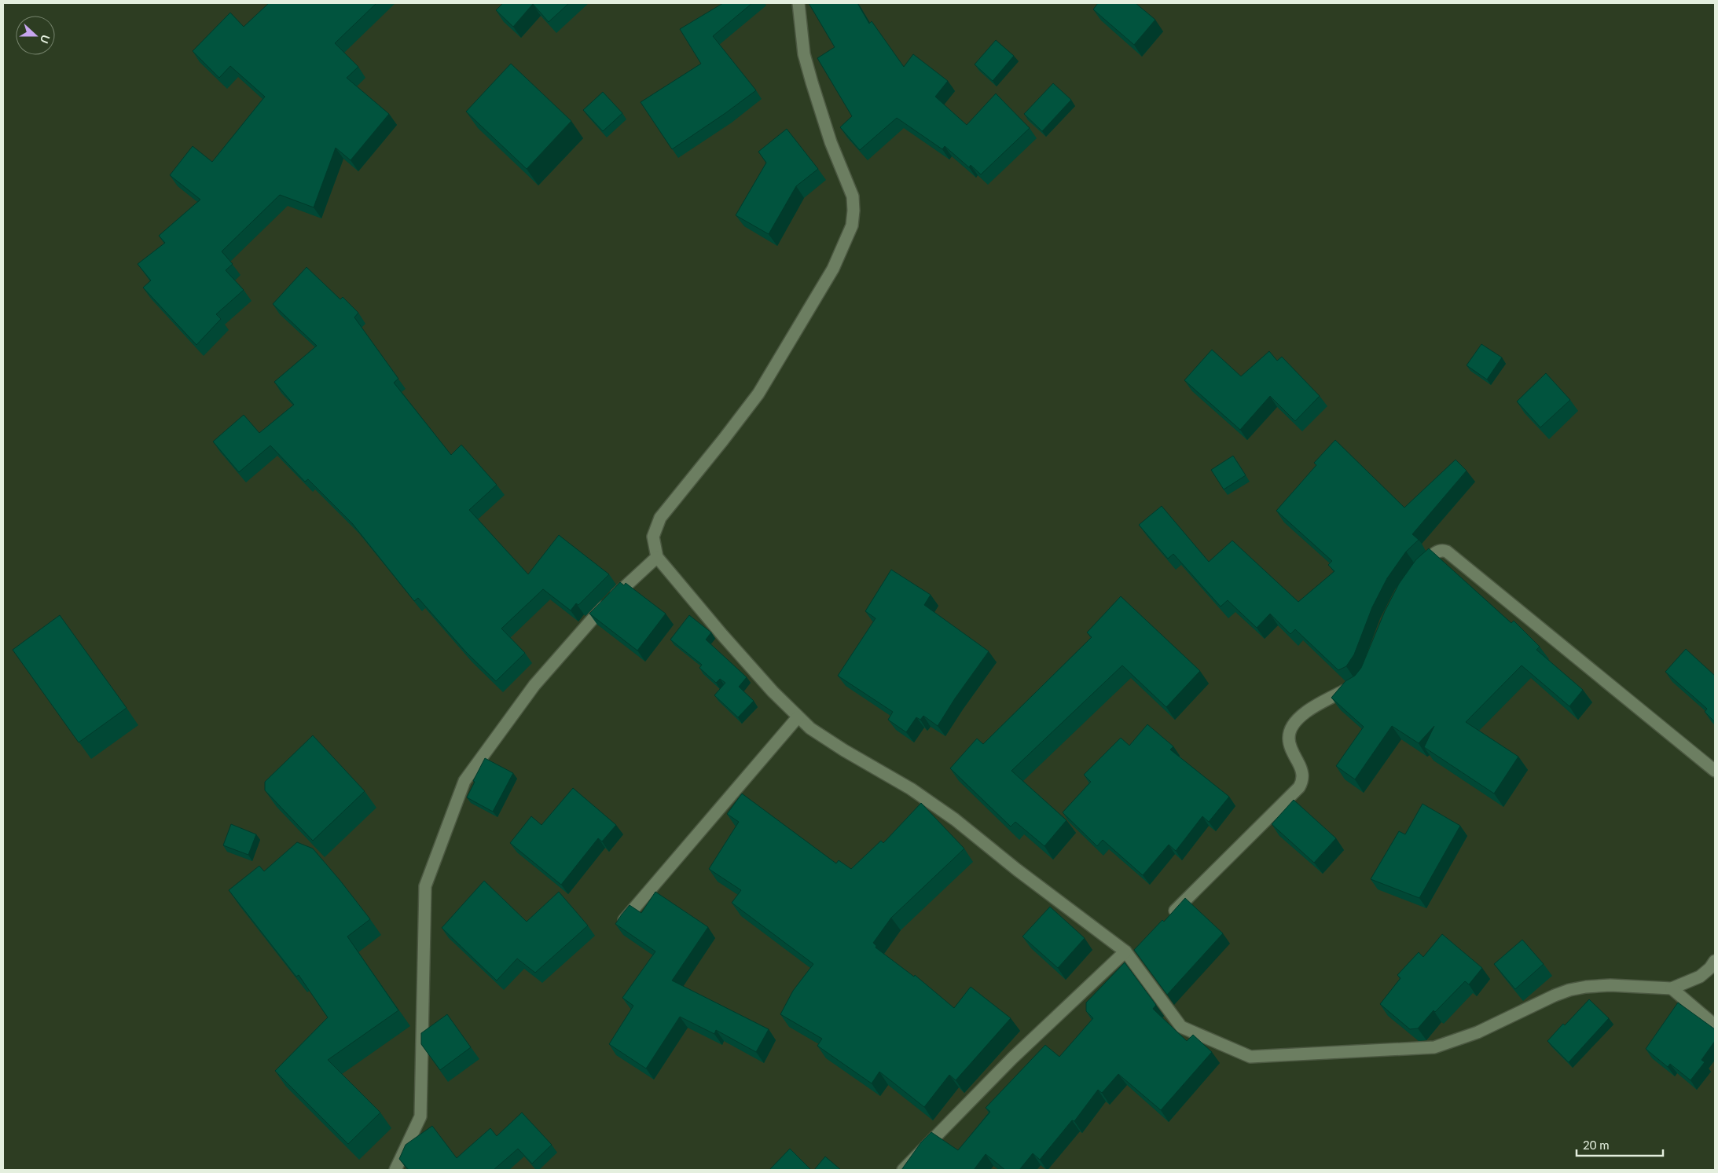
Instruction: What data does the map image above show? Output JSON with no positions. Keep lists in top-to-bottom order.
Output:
{
  "scale_bar": "20 m",
  "north": "right"
}
